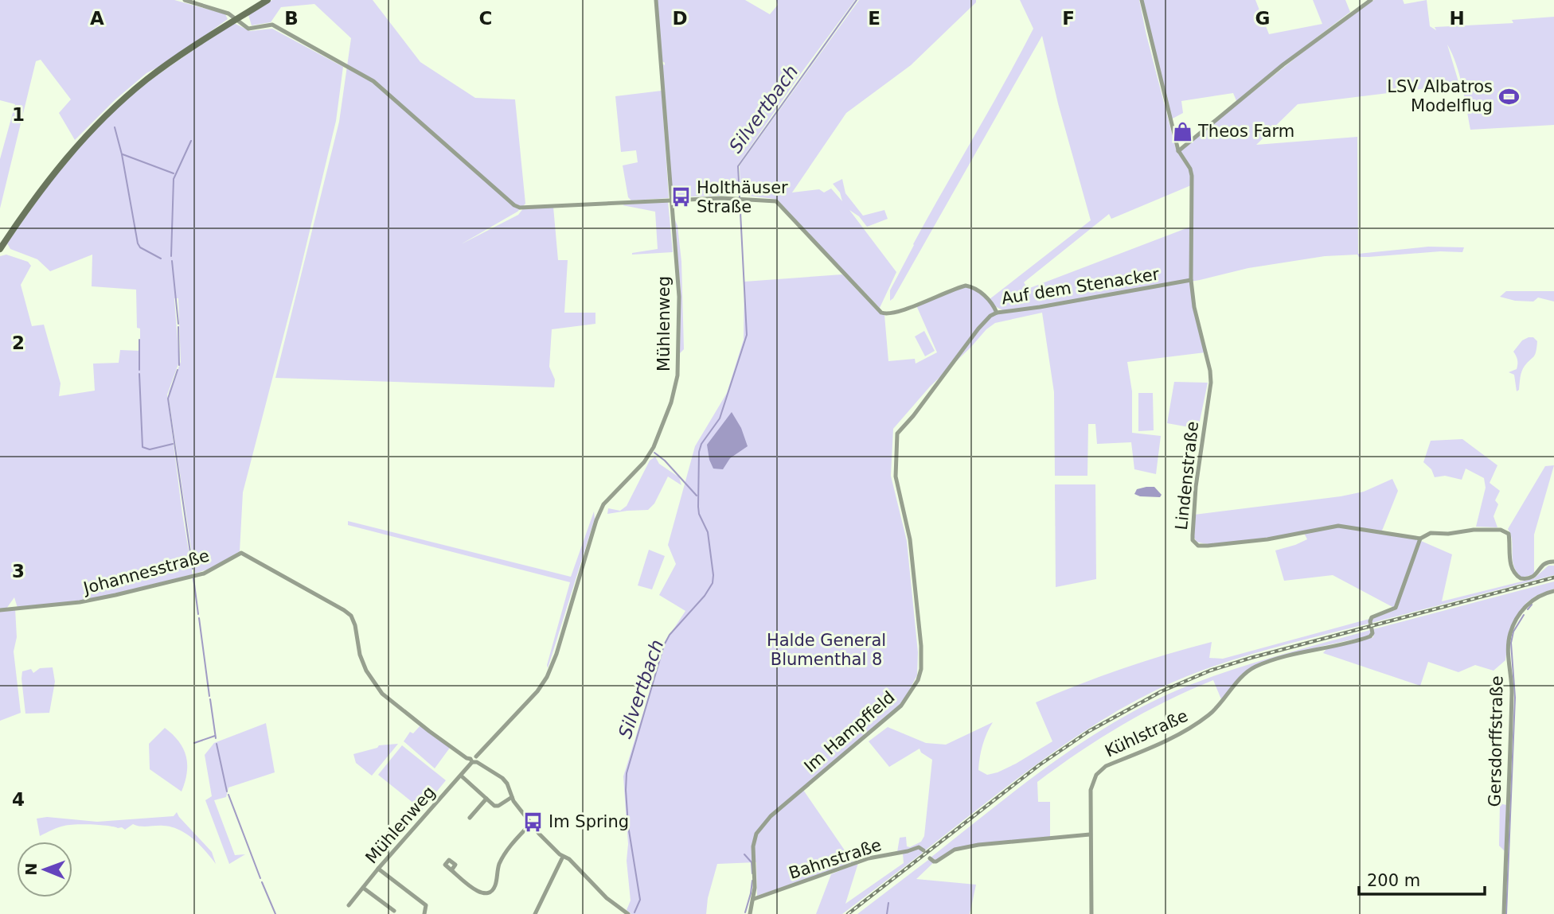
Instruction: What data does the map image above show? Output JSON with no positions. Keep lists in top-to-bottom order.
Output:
{
  "streets": {
    "street": [
      "Auf dem Stenacker",
      "Mühlenweg",
      "Lindenstraße",
      "Johannesstraße",
      "Im Hampffeld",
      "Kühlstraße",
      "Gersdorffstraße",
      "Bahnstraße"
    ]
  },
  "crossings": [
    ["Auf dem Stenacker", "Lindenstraße"],
    ["Auf dem Stenacker", "Im Hampffeld"],
    ["Mühlenweg", "Johannesstraße"],
    ["Lindenstraße", "Kühlstraße"],
    ["Im Hampffeld", "Bahnstraße"]
  ],
  "water": ["Silvertbach"],
  "parks": ["Halde General Blumenthal 8"],
  "places": {
    "sports": ["LSV Albatros Modelflug"],
    "shop": ["Theos Farm"],
    "bus stop": ["Holthäuser Straße", "Im Spring"]
  },
  "scale_bar": "200 m",
  "north": "left",
  "grid": {
    "columns": [
      "A",
      "B",
      "C",
      "D",
      "E",
      "F",
      "G",
      "H"
    ],
    "rows": [
      "1",
      "2",
      "3",
      "4"
    ]
  }
}
